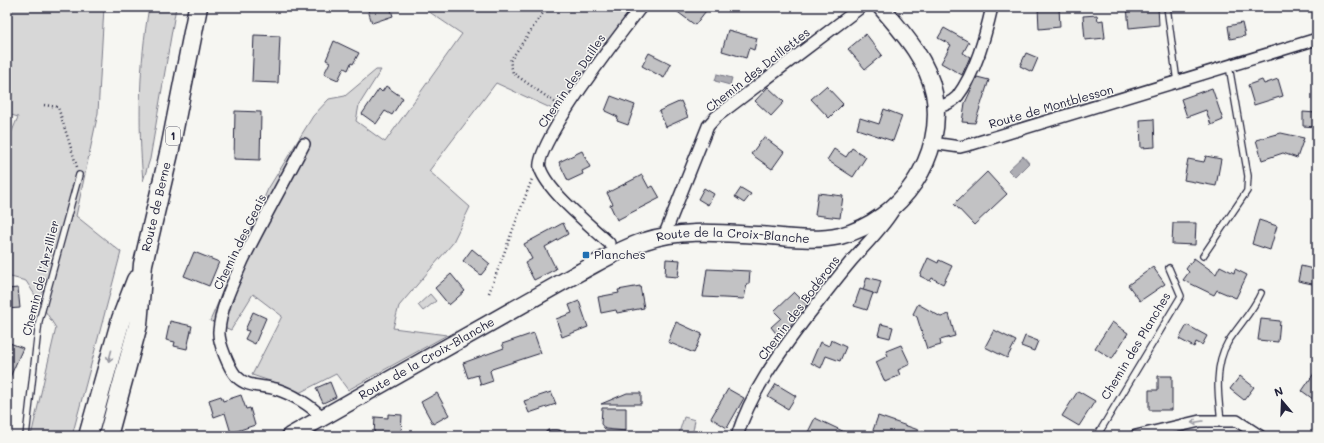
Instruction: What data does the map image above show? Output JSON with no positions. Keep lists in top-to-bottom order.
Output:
{
  "streets": {
    "main road": ["1", "Route de Berne"],
    "street": [
      "Chemin des Daillettes",
      "Chemin des Dailles",
      "Route de Montblesson",
      "Route de la Croix-Blanche",
      "Chemin des Geais",
      "Chemin des Bodérons"
    ],
    "lane": ["Chemin de l'Arzillier", "Chemin des Planches"]
  },
  "crossings": [
    ["Chemin des Daillettes", "Route de la Croix-Blanche"],
    ["Route de Montblesson", "Route de la Croix-Blanche"],
    ["Route de la Croix-Blanche", "Chemin des Geais"],
    ["Route de la Croix-Blanche", "Chemin des Bodérons"]
  ],
  "places": {
    "transit": ["Planches"]
  },
  "north": "top"
}
